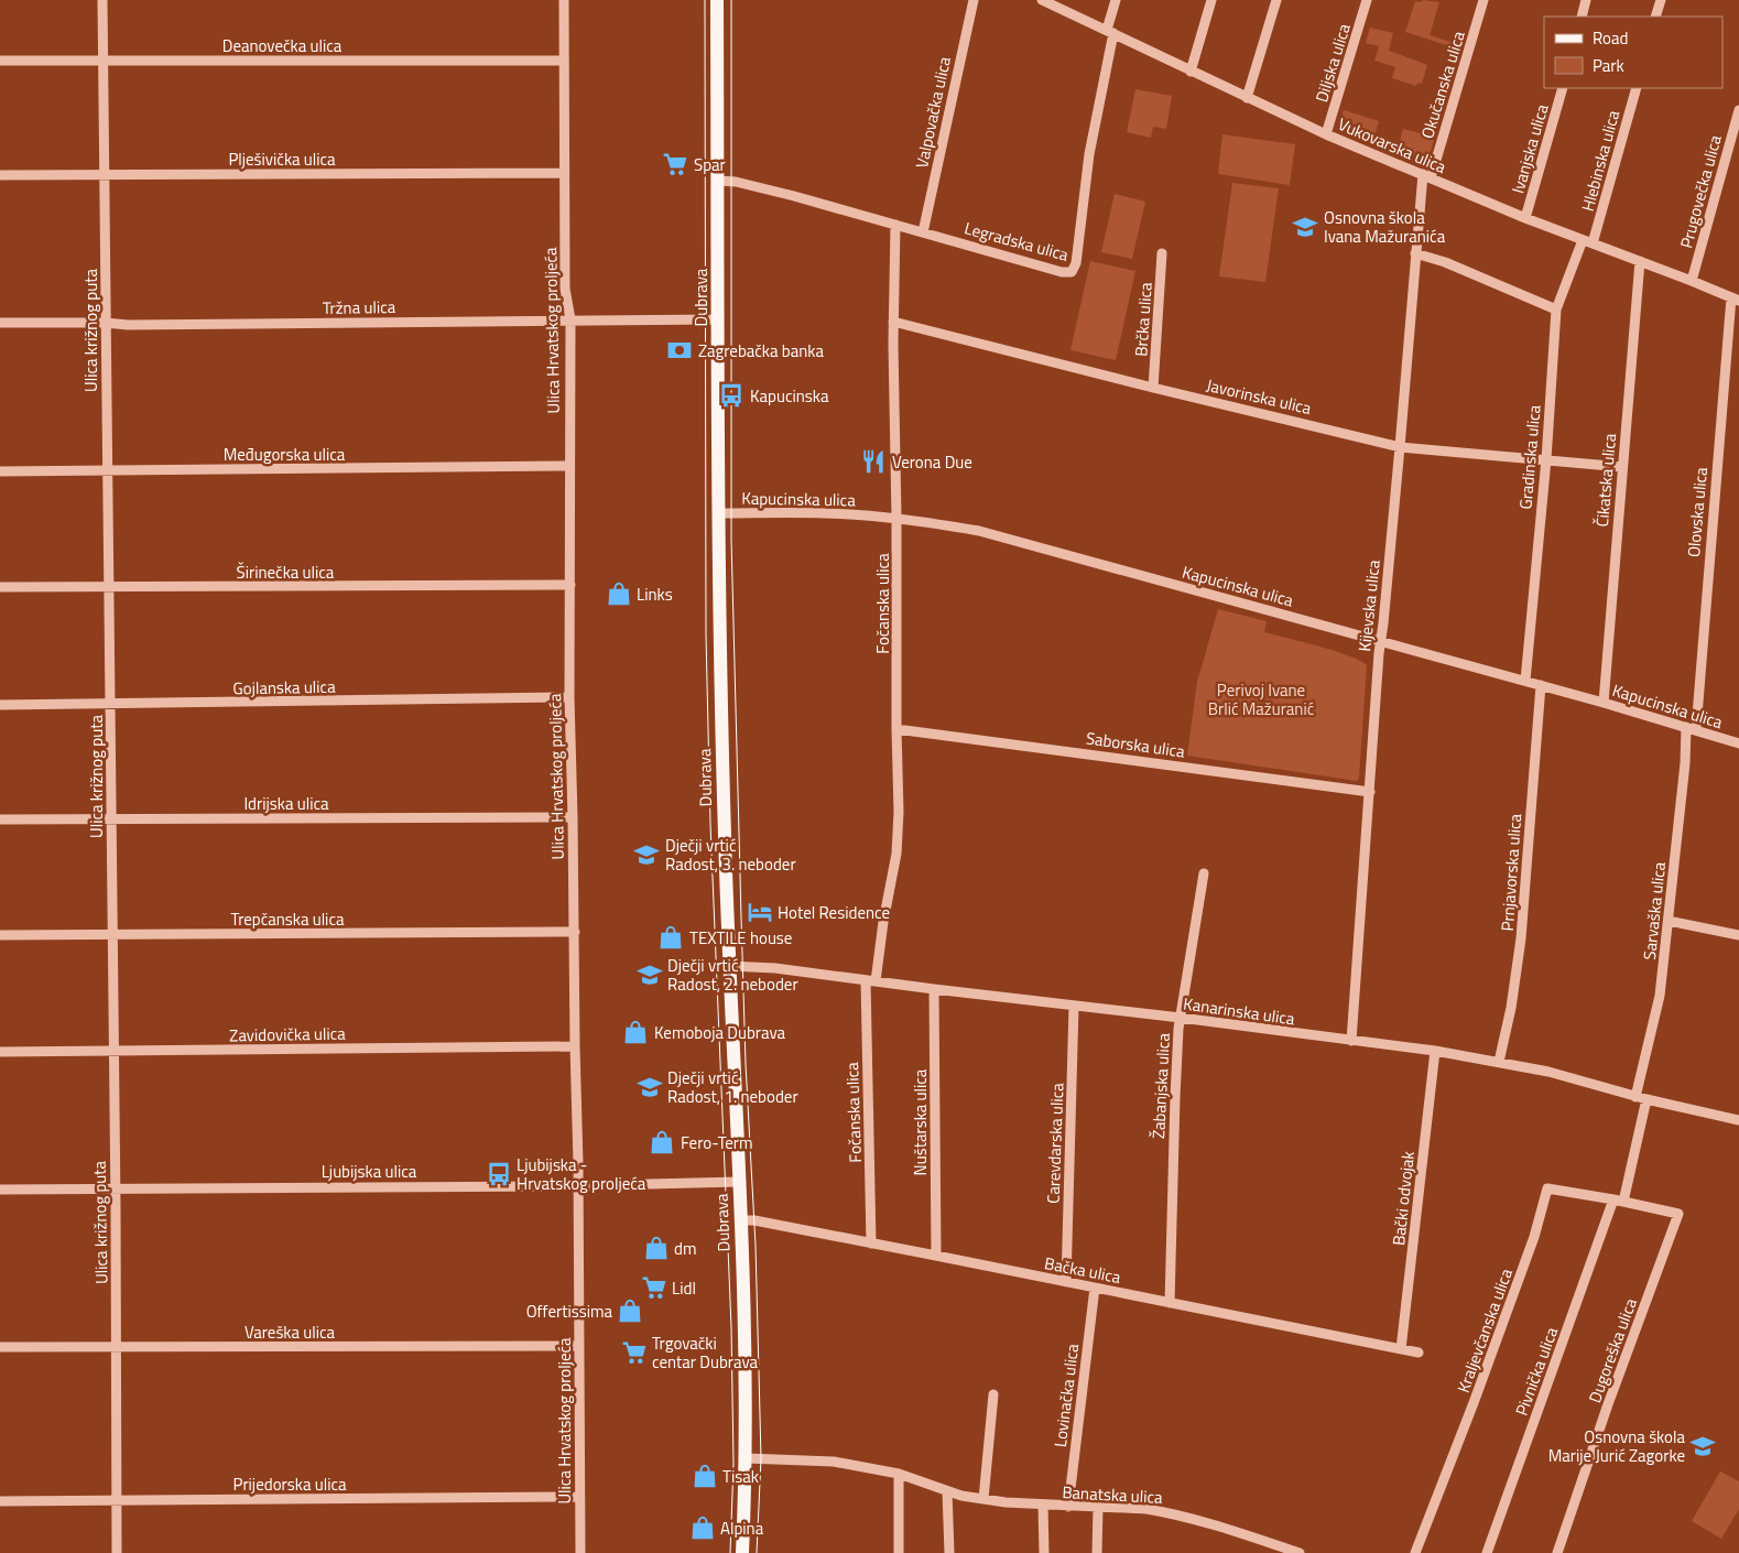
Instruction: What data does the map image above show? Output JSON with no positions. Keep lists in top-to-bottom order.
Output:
{
  "streets": {
    "main road": ["Dubrava"],
    "street": [
      "Deanovečka ulica",
      "Diljska ulica",
      "Okučanska ulica",
      "Valpovačka ulica",
      "Vukovarska ulica",
      "Ivanjska ulica",
      "Plješivička ulica",
      "Hlebinska ulica",
      "Prugovečka ulica",
      "Legradska ulica",
      "Tržna ulica",
      "Brčka ulica",
      "Ulica križnog puta",
      "Ulica Hrvatskog proljeća",
      "Javorinska ulica",
      "Međugorska ulica",
      "Gradinska ulica",
      "Čikatska ulica",
      "Kapucinska ulica",
      "Olovska ulica",
      "Širinečka ulica",
      "Fočanska ulica",
      "Kijevska ulica",
      "Gojlanska ulica",
      "Saborska ulica",
      "Idrijska ulica",
      "Prnjavorska ulica",
      "Sarvaška ulica",
      "Trepčanska ulica",
      "Kanarinska ulica",
      "Zavidovička ulica",
      "Žabanjska ulica",
      "Nuštarska ulica",
      "Carevdarska ulica",
      "Ljubijska ulica",
      "Bački odvojak",
      "Bačka ulica",
      "Kraljevčanska ulica",
      "Vareška ulica",
      "Dugoreška ulica",
      "Pivnička ulica",
      "Lovinačka ulica",
      "Prijedorska ulica",
      "Banatska ulica"
    ]
  },
  "crossings": [
    ["Deanovečka ulica", "Ulica križnog puta"],
    ["Deanovečka ulica", "Ulica Hrvatskog proljeća"],
    ["Diljska ulica", "Vukovarska ulica"],
    ["Okučanska ulica", "Vukovarska ulica"],
    ["Okučanska ulica", "Kijevska ulica"],
    ["Valpovačka ulica", "Legradska ulica"],
    ["Vukovarska ulica", "Ivanjska ulica"],
    ["Vukovarska ulica", "Hlebinska ulica"],
    ["Vukovarska ulica", "Prugovečka ulica"],
    ["Vukovarska ulica", "Legradska ulica"],
    ["Vukovarska ulica", "Gradinska ulica"],
    ["Vukovarska ulica", "Čikatska ulica"],
    ["Vukovarska ulica", "Olovska ulica"],
    ["Vukovarska ulica", "Kijevska ulica"],
    ["Plješivička ulica", "Ulica križnog puta"],
    ["Plješivička ulica", "Ulica Hrvatskog proljeća"],
    ["Legradska ulica", "Dubrava"],
    ["Legradska ulica", "Fočanska ulica"],
    ["Dubrava", "Tržna ulica"],
    ["Dubrava", "Kapucinska ulica"],
    ["Dubrava", "Kanarinska ulica"],
    ["Dubrava", "Ljubijska ulica"],
    ["Dubrava", "Bačka ulica"],
    ["Dubrava", "Banatska ulica"],
    ["Tržna ulica", "Ulica križnog puta"],
    ["Tržna ulica", "Ulica Hrvatskog proljeća"],
    ["Brčka ulica", "Javorinska ulica"],
    ["Ulica križnog puta", "Međugorska ulica"],
    ["Ulica križnog puta", "Širinečka ulica"],
    ["Ulica križnog puta", "Gojlanska ulica"],
    ["Ulica križnog puta", "Idrijska ulica"],
    ["Ulica križnog puta", "Trepčanska ulica"],
    ["Ulica križnog puta", "Zavidovička ulica"],
    ["Ulica križnog puta", "Ljubijska ulica"],
    ["Ulica križnog puta", "Vareška ulica"],
    ["Ulica križnog puta", "Prijedorska ulica"],
    ["Ulica Hrvatskog proljeća", "Međugorska ulica"],
    ["Ulica Hrvatskog proljeća", "Širinečka ulica"],
    ["Ulica Hrvatskog proljeća", "Gojlanska ulica"],
    ["Ulica Hrvatskog proljeća", "Idrijska ulica"],
    ["Ulica Hrvatskog proljeća", "Trepčanska ulica"],
    ["Ulica Hrvatskog proljeća", "Zavidovička ulica"],
    ["Ulica Hrvatskog proljeća", "Ljubijska ulica"],
    ["Ulica Hrvatskog proljeća", "Vareška ulica"],
    ["Ulica Hrvatskog proljeća", "Prijedorska ulica"],
    ["Javorinska ulica", "Gradinska ulica"],
    ["Javorinska ulica", "Čikatska ulica"],
    ["Javorinska ulica", "Fočanska ulica"],
    ["Javorinska ulica", "Kijevska ulica"],
    ["Gradinska ulica", "Kapucinska ulica"],
    ["Čikatska ulica", "Kapucinska ulica"],
    ["Kapucinska ulica", "Olovska ulica"],
    ["Kapucinska ulica", "Fočanska ulica"],
    ["Kapucinska ulica", "Kijevska ulica"],
    ["Kapucinska ulica", "Prnjavorska ulica"],
    ["Kapucinska ulica", "Sarvaška ulica"],
    ["Olovska ulica", "Sarvaška ulica"],
    ["Fočanska ulica", "Saborska ulica"],
    ["Fočanska ulica", "Kanarinska ulica"],
    ["Fočanska ulica", "Bačka ulica"],
    ["Kijevska ulica", "Saborska ulica"],
    ["Kijevska ulica", "Kanarinska ulica"],
    ["Prnjavorska ulica", "Kanarinska ulica"],
    ["Sarvaška ulica", "Kanarinska ulica"],
    ["Kanarinska ulica", "Žabanjska ulica"],
    ["Kanarinska ulica", "Nuštarska ulica"],
    ["Kanarinska ulica", "Carevdarska ulica"],
    ["Kanarinska ulica", "Bački odvojak"],
    ["Kanarinska ulica", "Pivnička ulica"],
    ["Žabanjska ulica", "Bačka ulica"],
    ["Nuštarska ulica", "Bačka ulica"],
    ["Carevdarska ulica", "Bačka ulica"],
    ["Bački odvojak", "Bačka ulica"],
    ["Bačka ulica", "Lovinačka ulica"],
    ["Kraljevčanska ulica", "Dugoreška ulica"],
    ["Kraljevčanska ulica", "Pivnička ulica"],
    ["Dugoreška ulica", "Pivnička ulica"],
    ["Lovinačka ulica", "Banatska ulica"]
  ],
  "parks": ["Perivoj Ivane Brlić Mažuranić"],
  "places": {
    "supermarket": ["Spar", "Lidl", "Trgovački centar Dubrava"],
    "school or university": [
      "Osnovna škola Ivana Mažuranića",
      "Dječji vrtić Radost, 3. neboder",
      "Dječji vrtić Radost, 2. neboder",
      "Dječji vrtić Radost, 1. neboder",
      "Osnovna škola Marije Jurić Zagorke"
    ],
    "bank": ["Zagrebačka banka"],
    "bus stop": ["Kapucinska", "Ljubijska - Hrvatskog proljeća"],
    "restaurant": ["Verona Due"],
    "shop": [
      "Links",
      "TEXTILE house",
      "Kemoboja Dubrava",
      "Fero-Term",
      "dm",
      "Offertissima",
      "Tisak",
      "Alpina"
    ],
    "hotel": ["Hotel Residence"]
  },
  "legend": ["Road", "Park"]
}
